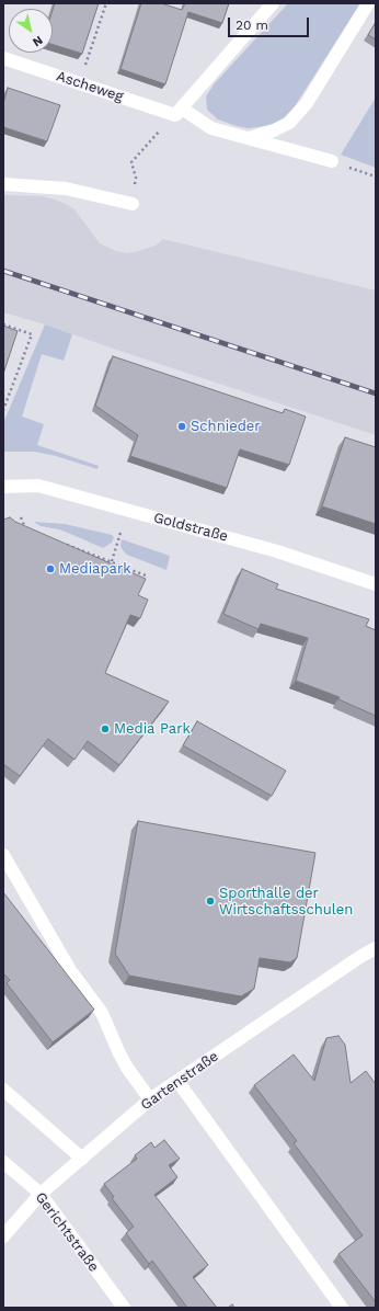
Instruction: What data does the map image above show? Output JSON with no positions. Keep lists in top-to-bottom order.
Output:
{
  "streets": {
    "street": [
      "Ascheweg",
      "Goldstraße",
      "Gartenstraße",
      "Gerichtstraße"
    ]
  },
  "crossings": [
    ["Gartenstraße", "Gerichtstraße"]
  ],
  "places": [
    "Schnieder",
    "Mediapark",
    "Media Park",
    "Sporthalle der Wirtschaftsschulen"
  ],
  "scale_bar": "20 m",
  "north": "bottom right"
}
